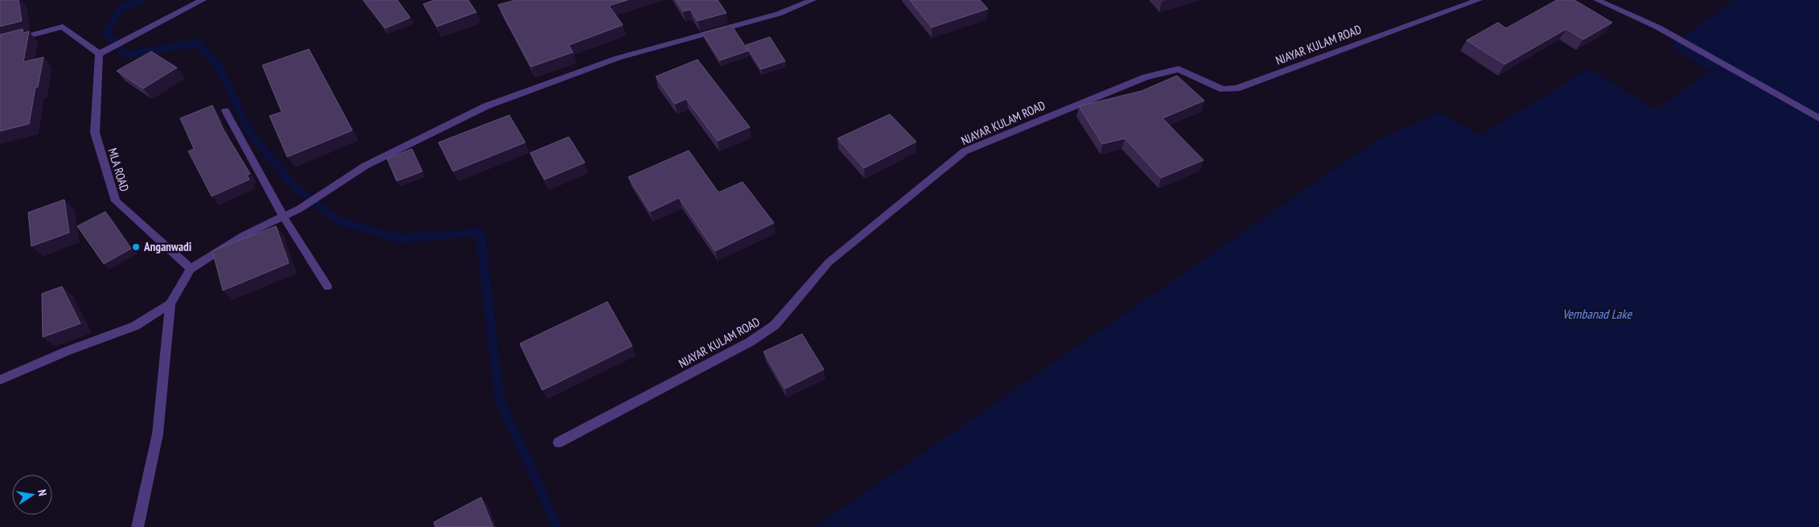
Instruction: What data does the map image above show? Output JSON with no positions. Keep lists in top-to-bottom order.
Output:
{
  "streets": {
    "street": ["NJAYAR KULAM ROAD", "MLA ROAD"]
  },
  "water": ["Vembanad Lake"],
  "places": ["Anganwadi"],
  "north": "right"
}
